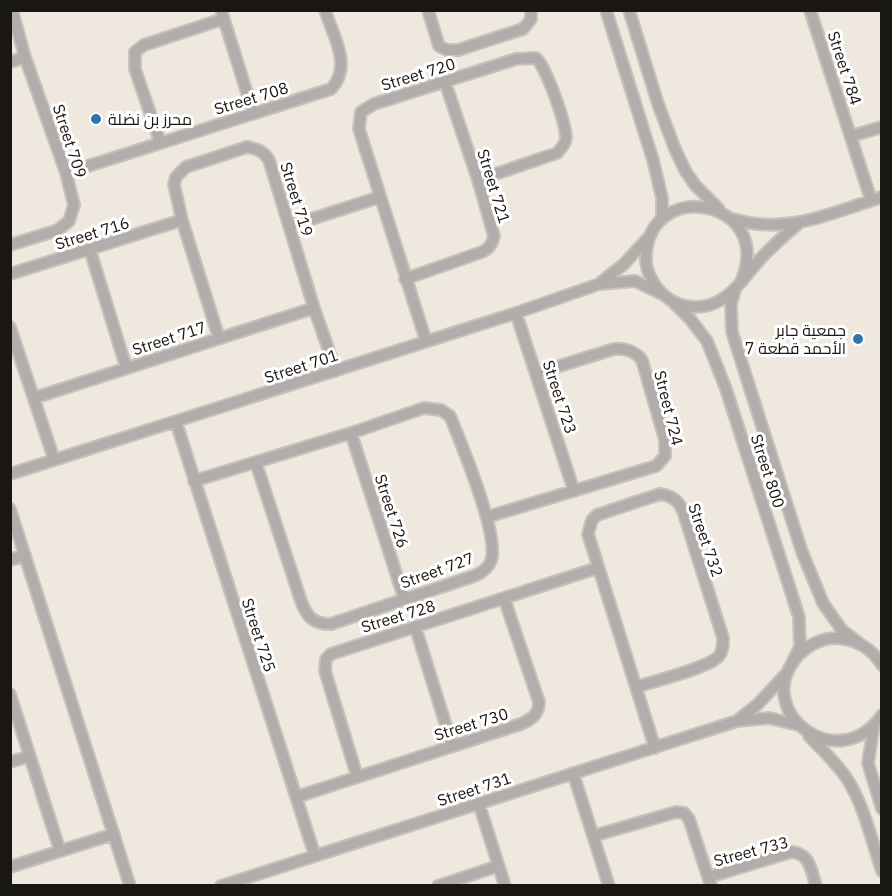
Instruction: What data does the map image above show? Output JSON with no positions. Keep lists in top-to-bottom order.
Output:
{
  "streets": {
    "street": [
      "Street 784",
      "Street 720",
      "Street 708",
      "Street 709",
      "Street 721",
      "Street 719",
      "Street 716",
      "Street 717",
      "Street 701",
      "Street 723",
      "Street 724",
      "Street 800",
      "Street 726",
      "Street 732",
      "Street 727",
      "Street 728",
      "Street 725",
      "Street 730",
      "Street 731",
      "Street 733"
    ]
  },
  "crossings": [
    ["Street 720", "Street 721"],
    ["Street 720", "Street 701"],
    ["Street 708", "Street 709"],
    ["Street 719", "Street 716"],
    ["Street 719", "Street 717"],
    ["Street 719", "Street 701"],
    ["Street 701", "Street 723"],
    ["Street 701", "Street 800"],
    ["Street 701", "Street 725"],
    ["Street 723", "Street 724"],
    ["Street 724", "Street 727"],
    ["Street 800", "Street 731"],
    ["Street 726", "Street 727"],
    ["Street 732", "Street 728"],
    ["Street 732", "Street 731"],
    ["Street 727", "Street 725"],
    ["Street 728", "Street 730"],
    ["Street 725", "Street 730"],
    ["Street 725", "Street 731"]
  ],
  "places": ["محرز بن نضلة", "جمعية جابر الأحمد قطعة 7"]
}
